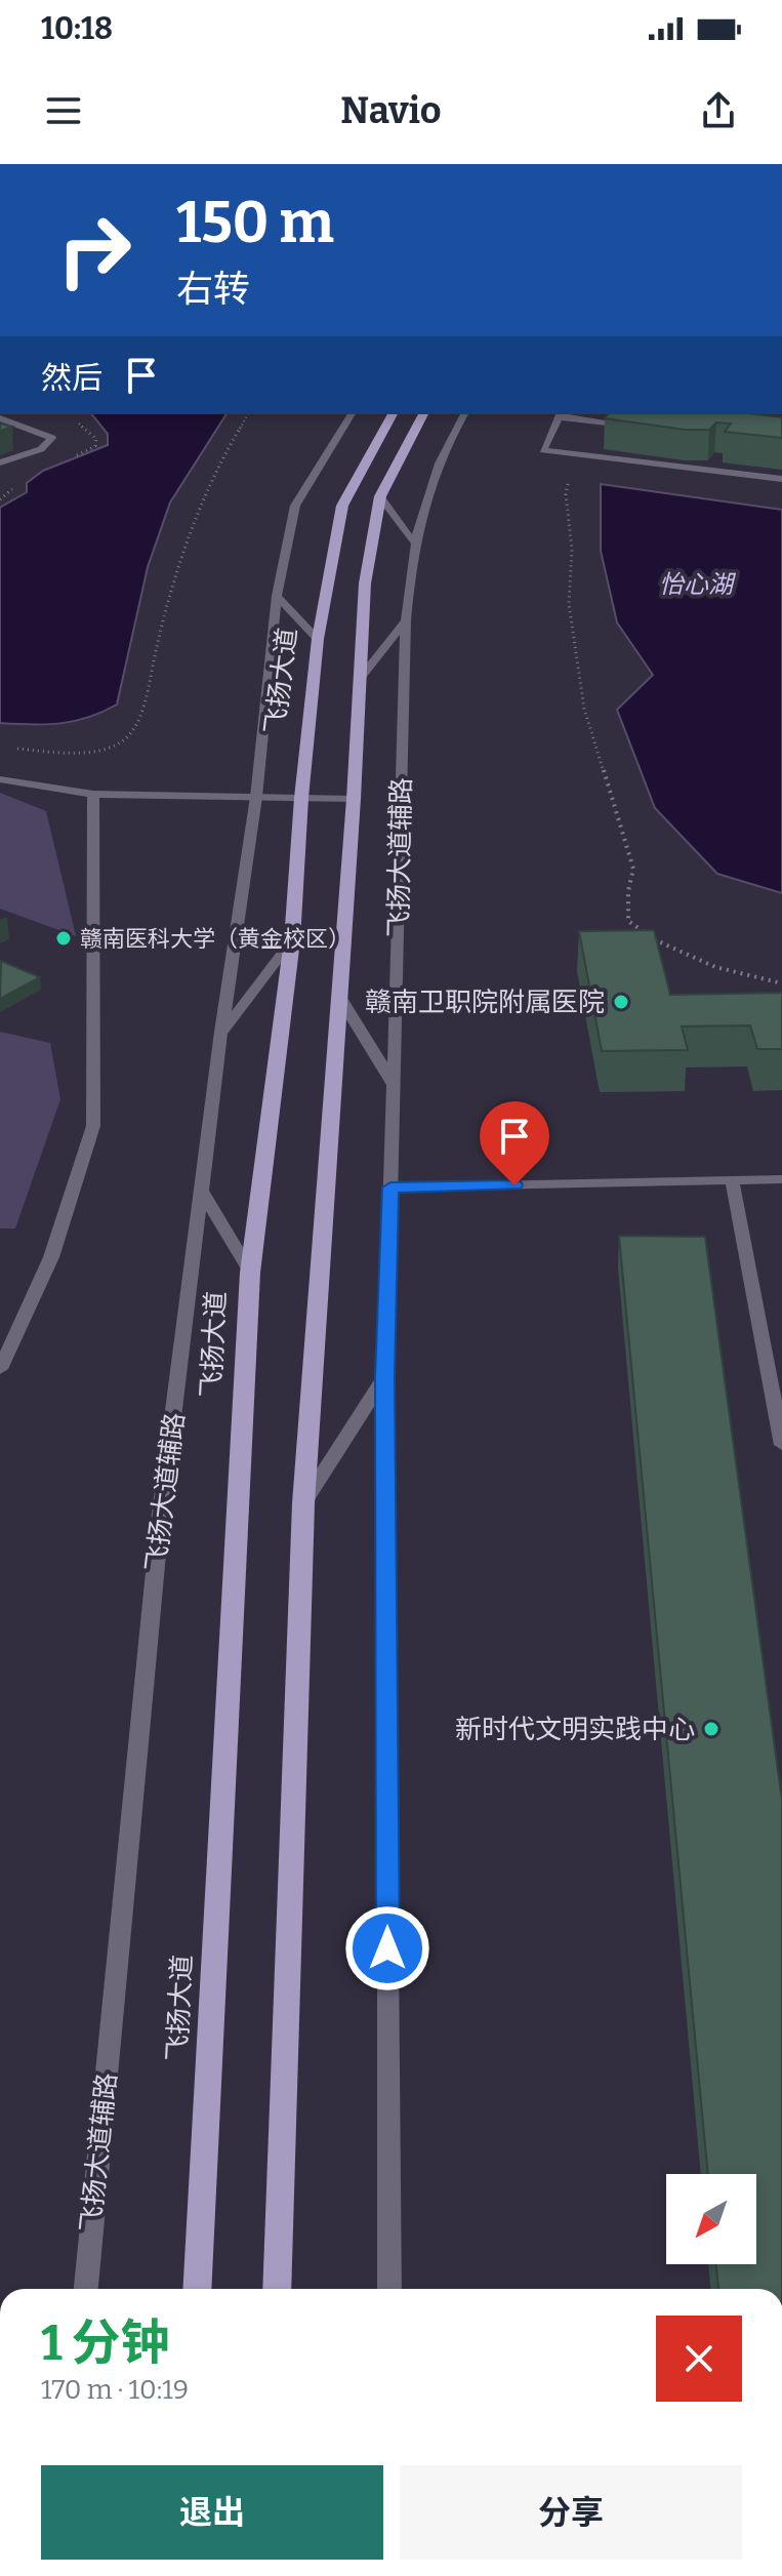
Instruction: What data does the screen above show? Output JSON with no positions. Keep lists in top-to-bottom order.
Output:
{
  "streets": {
    "main road": ["飞扬大道"],
    "street": ["飞扬大道辅路"]
  },
  "water": ["怡心湖"],
  "places": ["赣南医科大学（黄金校区）", "赣南卫职院附属医院", "新时代文明实践中心"],
  "north": "bottom left",
  "page": {
    "status": "10:18",
    "header": "Navio",
    "turn": ["150 m", "右转"],
    "then": "然后",
    "heading": ["1 分钟", "170 m · 10:19"],
    "buttons": ["退出", "分享"]
  }
}
